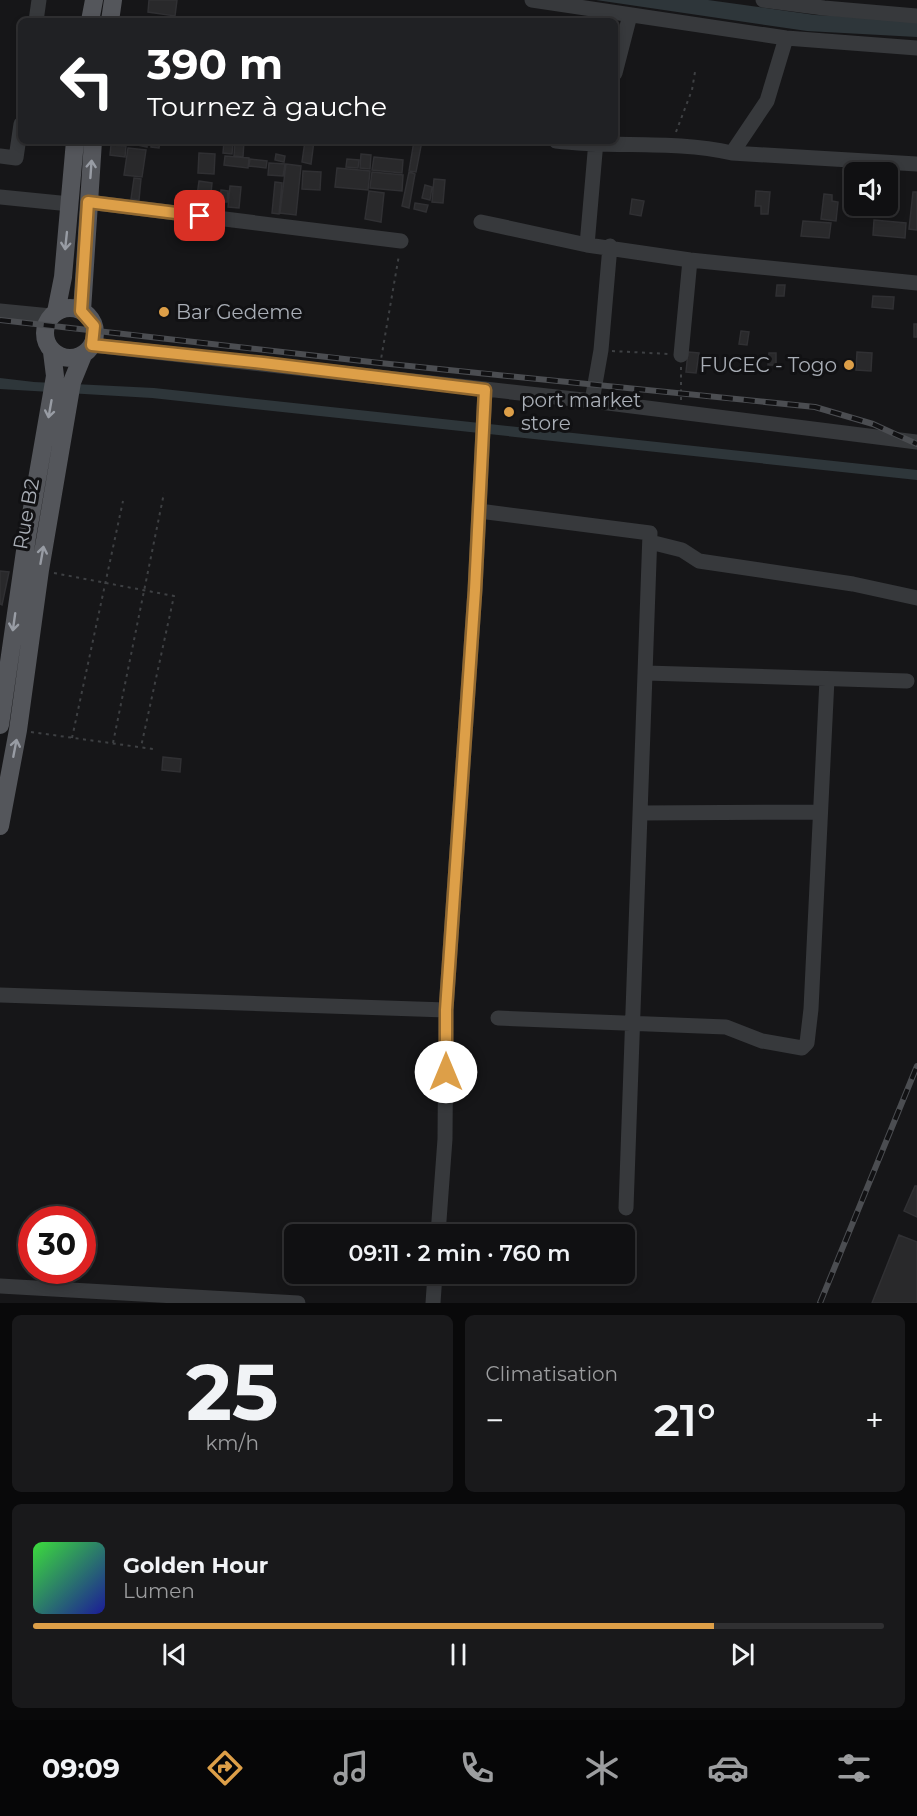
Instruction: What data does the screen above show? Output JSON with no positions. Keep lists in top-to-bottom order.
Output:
{
  "streets": {
    "main road": ["Rue B2"]
  },
  "places": ["Bar Gedeme", "FUCEC - Togo", "port market store"],
  "page": {
    "turn": ["390 m", "Tournez à gauche"],
    "limit": "30",
    "trip": "09:11 · 2 min · 760 m",
    "tile": [
      ["25", "km/h"],
      "Climatisation"
    ],
    "heat": ["−", "21°", "+"],
    "song": ["Golden Hour", "Lumen"],
    "tabs": "09:09"
  }
}
